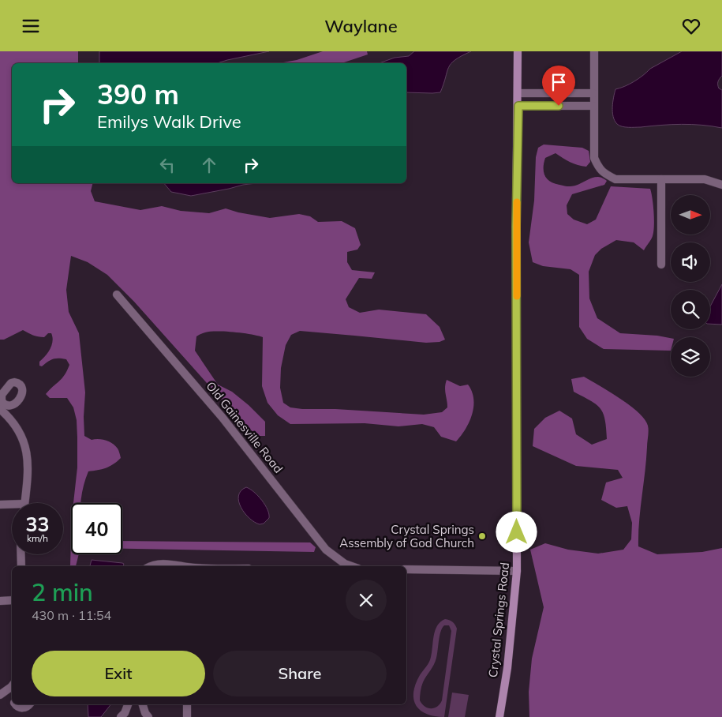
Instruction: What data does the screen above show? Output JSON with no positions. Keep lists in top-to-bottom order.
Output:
{
  "streets": {
    "street": ["Old Gainesville Road", "Crystal Springs Road"]
  },
  "places": ["Crystal Springs Assembly of God Church"],
  "north": "right",
  "page": {
    "header": "Waylane",
    "turn": ["390 m", "Emilys Walk Drive"],
    "speed": "33 km/h",
    "limit": "40",
    "heading": ["2 min", "430 m · 11:54"],
    "buttons": ["Exit", "Share"]
  }
}
